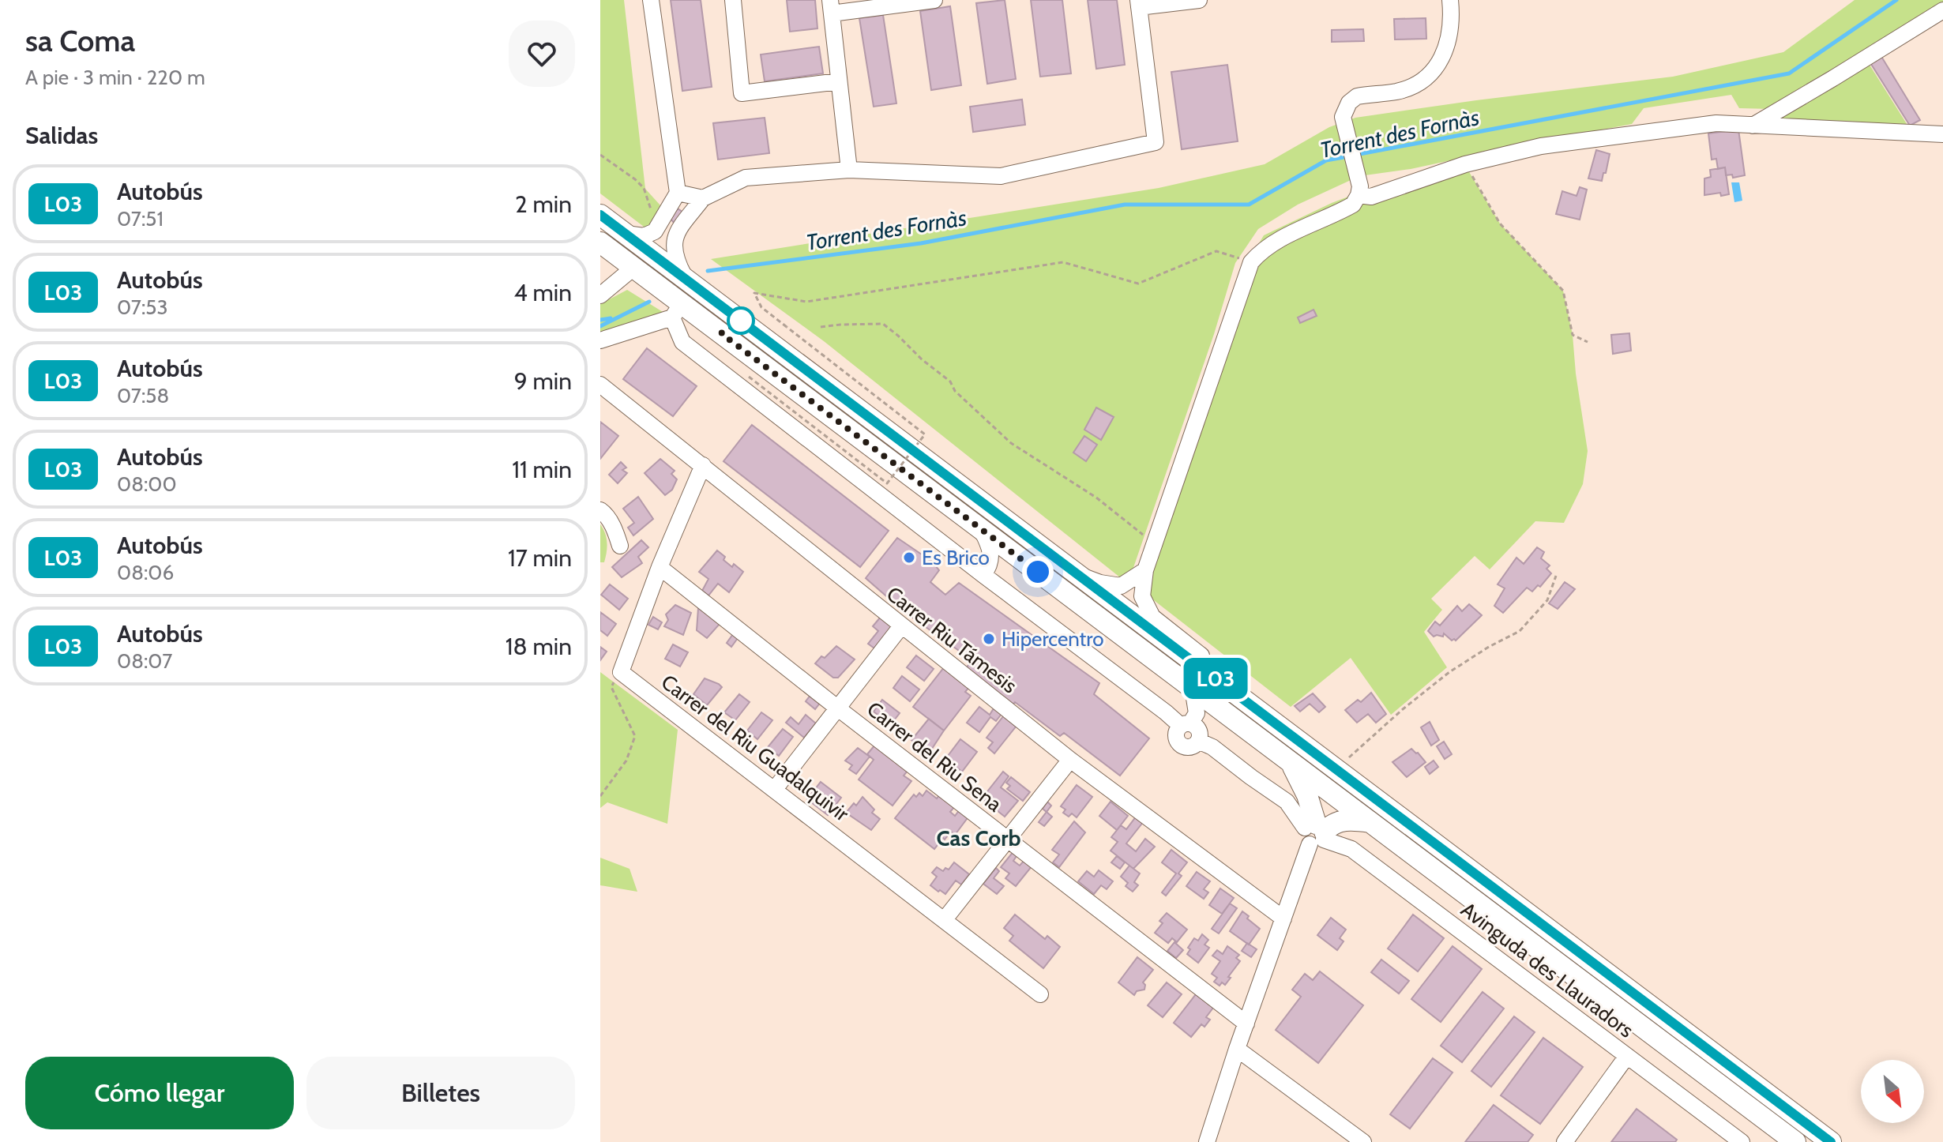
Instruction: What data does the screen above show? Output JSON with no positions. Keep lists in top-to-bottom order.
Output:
{
  "streets": {
    "street": [
      "Carrer Riu Támesis",
      "Carrer del Riu Guadalquivir",
      "Carrer del Riu Sena",
      "Avinguda des Llauradors"
    ]
  },
  "districts": ["Cas Corb"],
  "water": ["Torrent des Fornàs"],
  "places": ["Es Brico", "Hipercentro"],
  "lines": ["bus line L03"],
  "north": "bottom right",
  "page": {
    "heading": [
      ["sa Coma", "A pie · 3 min · 220 m"],
      "Salidas"
    ],
    "on_map": "L03",
    "list": [
      {
        "mark": "L03",
        "name": "Autobús",
        "note": "07:51",
        "value": "2 min"
      },
      {
        "mark": "L03",
        "name": "Autobús",
        "note": "07:53",
        "value": "4 min"
      },
      {
        "mark": "L03",
        "name": "Autobús",
        "note": "07:58",
        "value": "9 min"
      },
      {
        "mark": "L03",
        "name": "Autobús",
        "note": "08:00",
        "value": "11 min"
      },
      {
        "mark": "L03",
        "name": "Autobús",
        "note": "08:06",
        "value": "17 min"
      },
      {
        "mark": "L03",
        "name": "Autobús",
        "note": "08:07",
        "value": "18 min"
      }
    ],
    "buttons": ["Cómo llegar", "Billetes"]
  }
}
